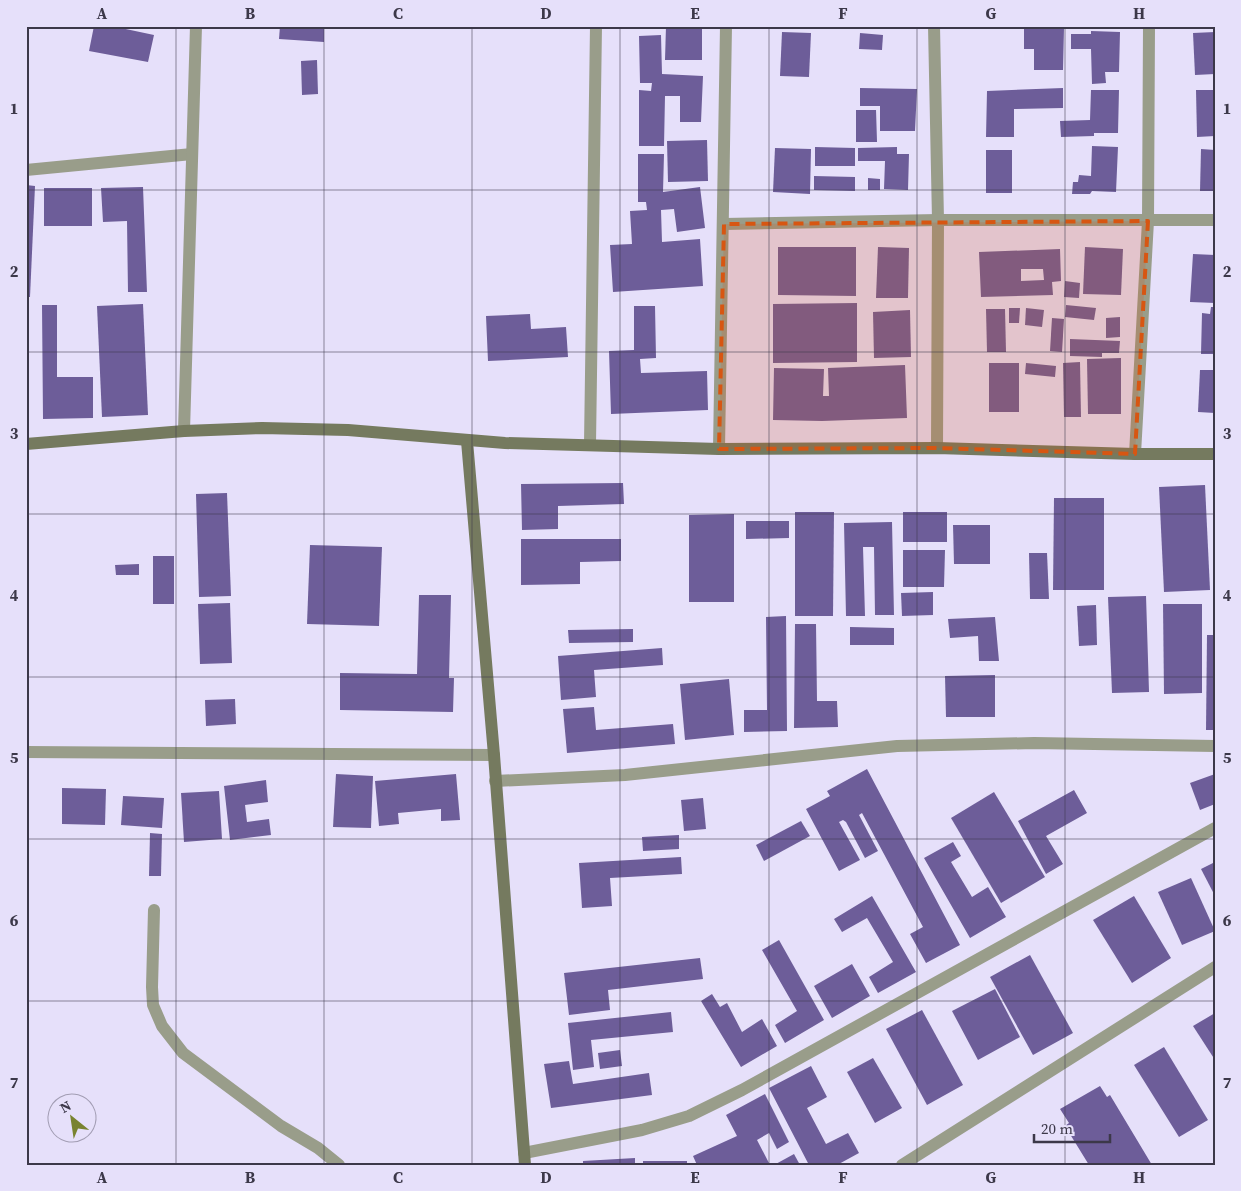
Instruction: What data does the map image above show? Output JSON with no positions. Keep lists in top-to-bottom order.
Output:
{
  "scale_bar": "20 m",
  "north": "top left",
  "grid": {
    "columns": [
      "A",
      "B",
      "C",
      "D",
      "E",
      "F",
      "G",
      "H"
    ],
    "rows": [
      "1",
      "2",
      "3",
      "4",
      "5",
      "6",
      "7"
    ]
  }
}
